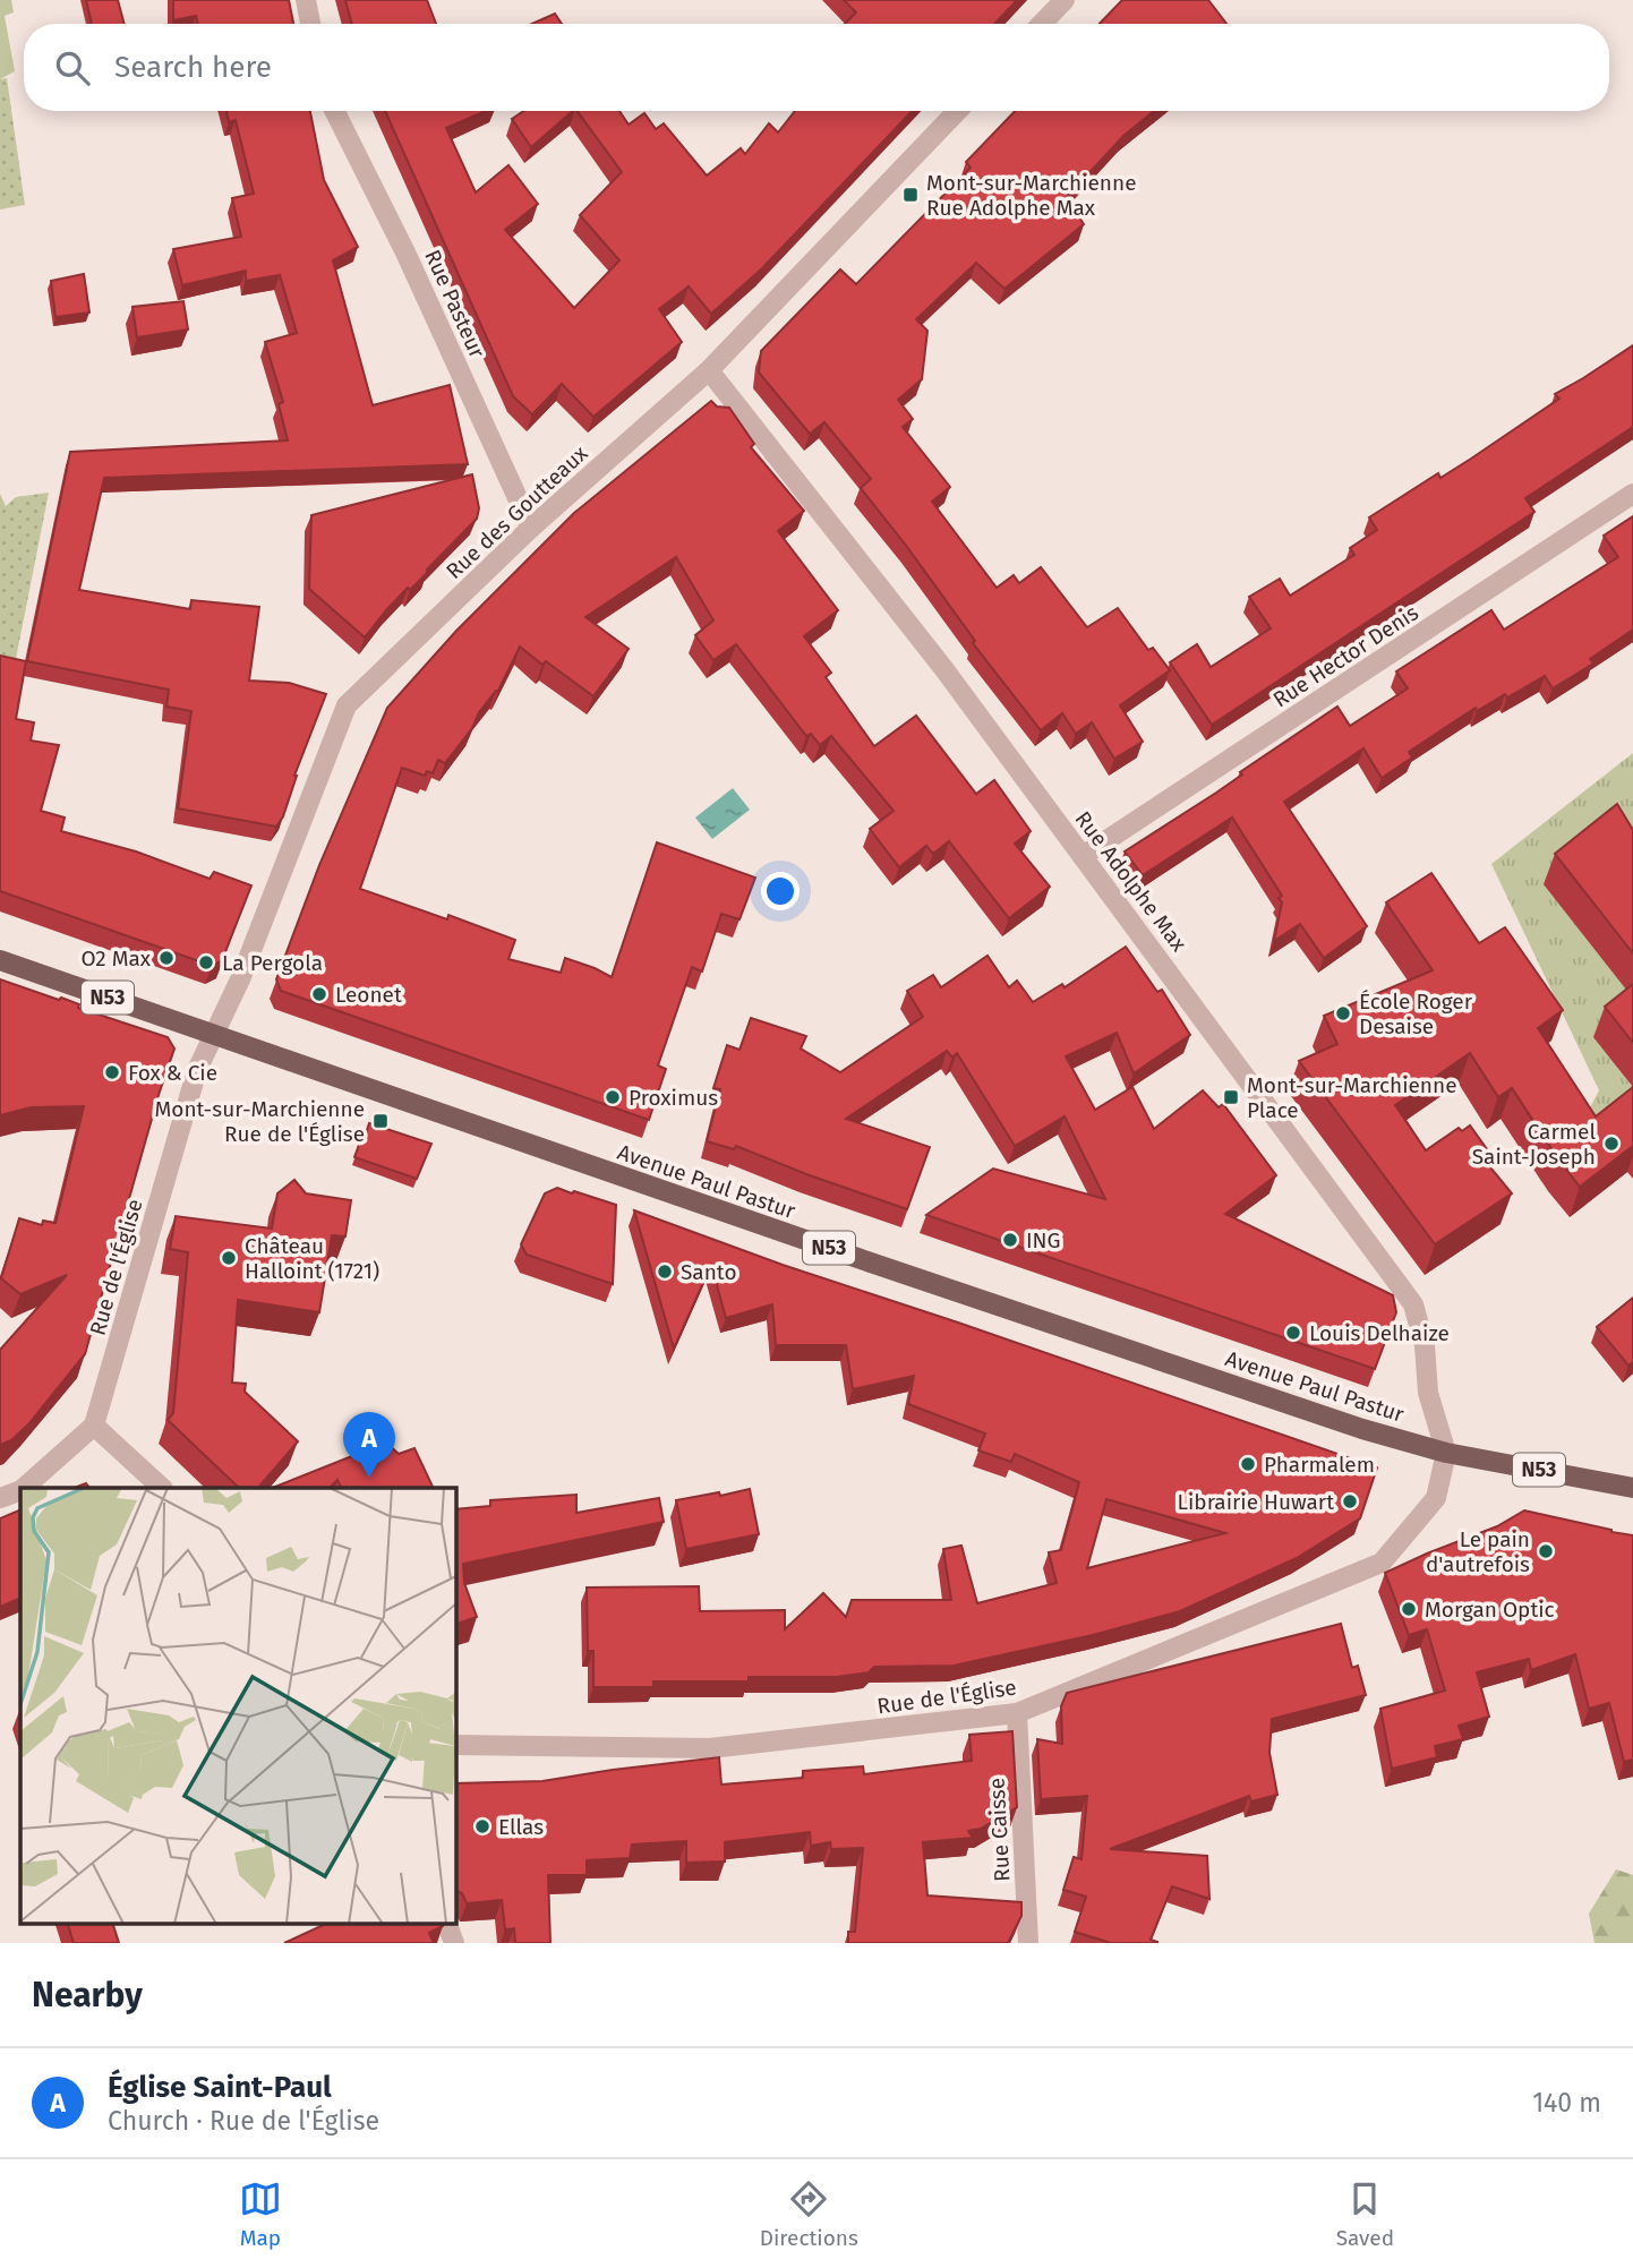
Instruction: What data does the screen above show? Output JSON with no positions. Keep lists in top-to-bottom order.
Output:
{
  "streets": {
    "main road": ["N53", "Avenue Paul Pastur"],
    "street": [
      "Rue Pasteur",
      "Rue des Goutteaux",
      "Rue Hector Denis",
      "Rue Adolphe Max",
      "Rue de l'Église",
      "Rue Caisse"
    ]
  },
  "crossings": [
    ["Rue Pasteur", "Rue des Goutteaux"],
    ["Rue des Goutteaux", "Rue Adolphe Max"],
    ["Rue des Goutteaux", "Avenue Paul Pastur"],
    ["Rue des Goutteaux", "Rue de l'Église"],
    ["Rue Hector Denis", "Rue Adolphe Max"],
    ["Rue Adolphe Max", "Avenue Paul Pastur"],
    ["Rue Adolphe Max", "Rue de l'Église"],
    ["Avenue Paul Pastur", "Rue de l'Église"],
    ["Rue de l'Église", "Rue Caisse"]
  ],
  "places": {
    "transit": ["Mont-sur-Marchienne Rue Adolphe Max", "Mont-sur-Marchienne Place", "Mont-sur-Marchienne Rue de l'Église"],
    "other": [
      "O2 Max",
      "La Pergola",
      "Leonet",
      "École Roger Desaise",
      "Fox & Cie",
      "Proximus",
      "Carmel Saint-Joseph",
      "ING",
      "Château Halloint (1721)",
      "Santo",
      "Louis Delhaize",
      "Pharmalem",
      "Librairie Huwart",
      "Le pain d'autrefois",
      "Morgan Optic",
      "Ellas"
    ]
  },
  "page": {
    "search": "Search here",
    "pins": "A",
    "heading": "Nearby",
    "list": [
      {
        "mark": "A",
        "name": "Église Saint-Paul",
        "note": "Church · Rue de l'Église",
        "value": "140 m"
      }
    ],
    "nav": ["Map", "Directions", "Saved"]
  }
}
